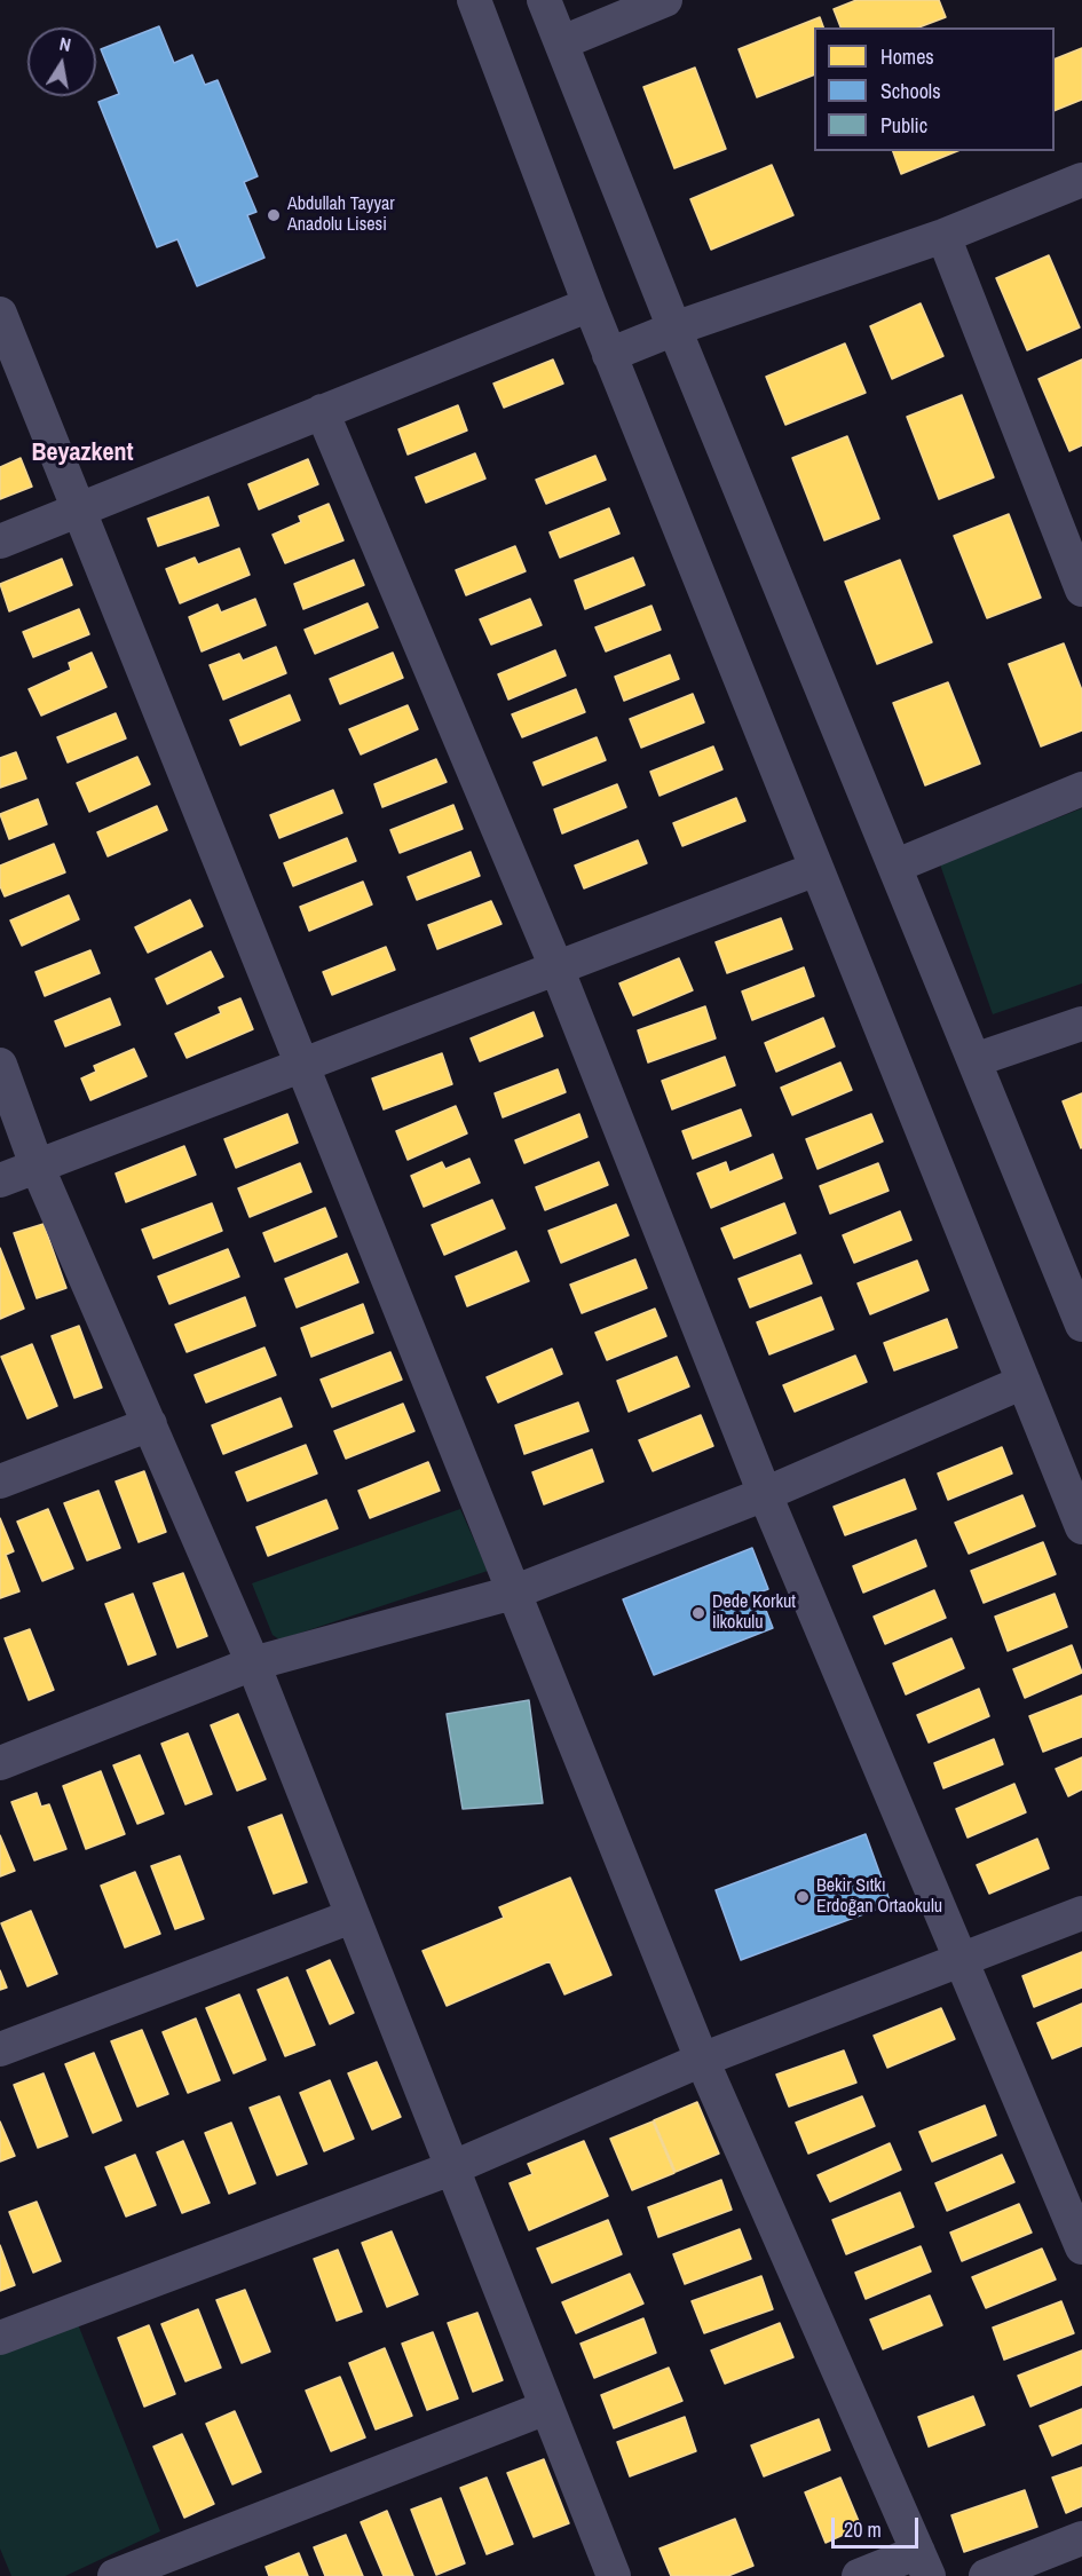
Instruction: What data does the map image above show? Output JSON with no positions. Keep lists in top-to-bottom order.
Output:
{
  "districts": ["Beyazkent"],
  "places": ["Abdullah Tayyar Anadolu Lisesi", "Dede Korkut İlkokulu", "Bekir Sıtkı Erdoğan Ortaokulu"],
  "legend": ["Homes", "Schools", "Public"],
  "scale_bar": "20 m",
  "north": "top"
}
